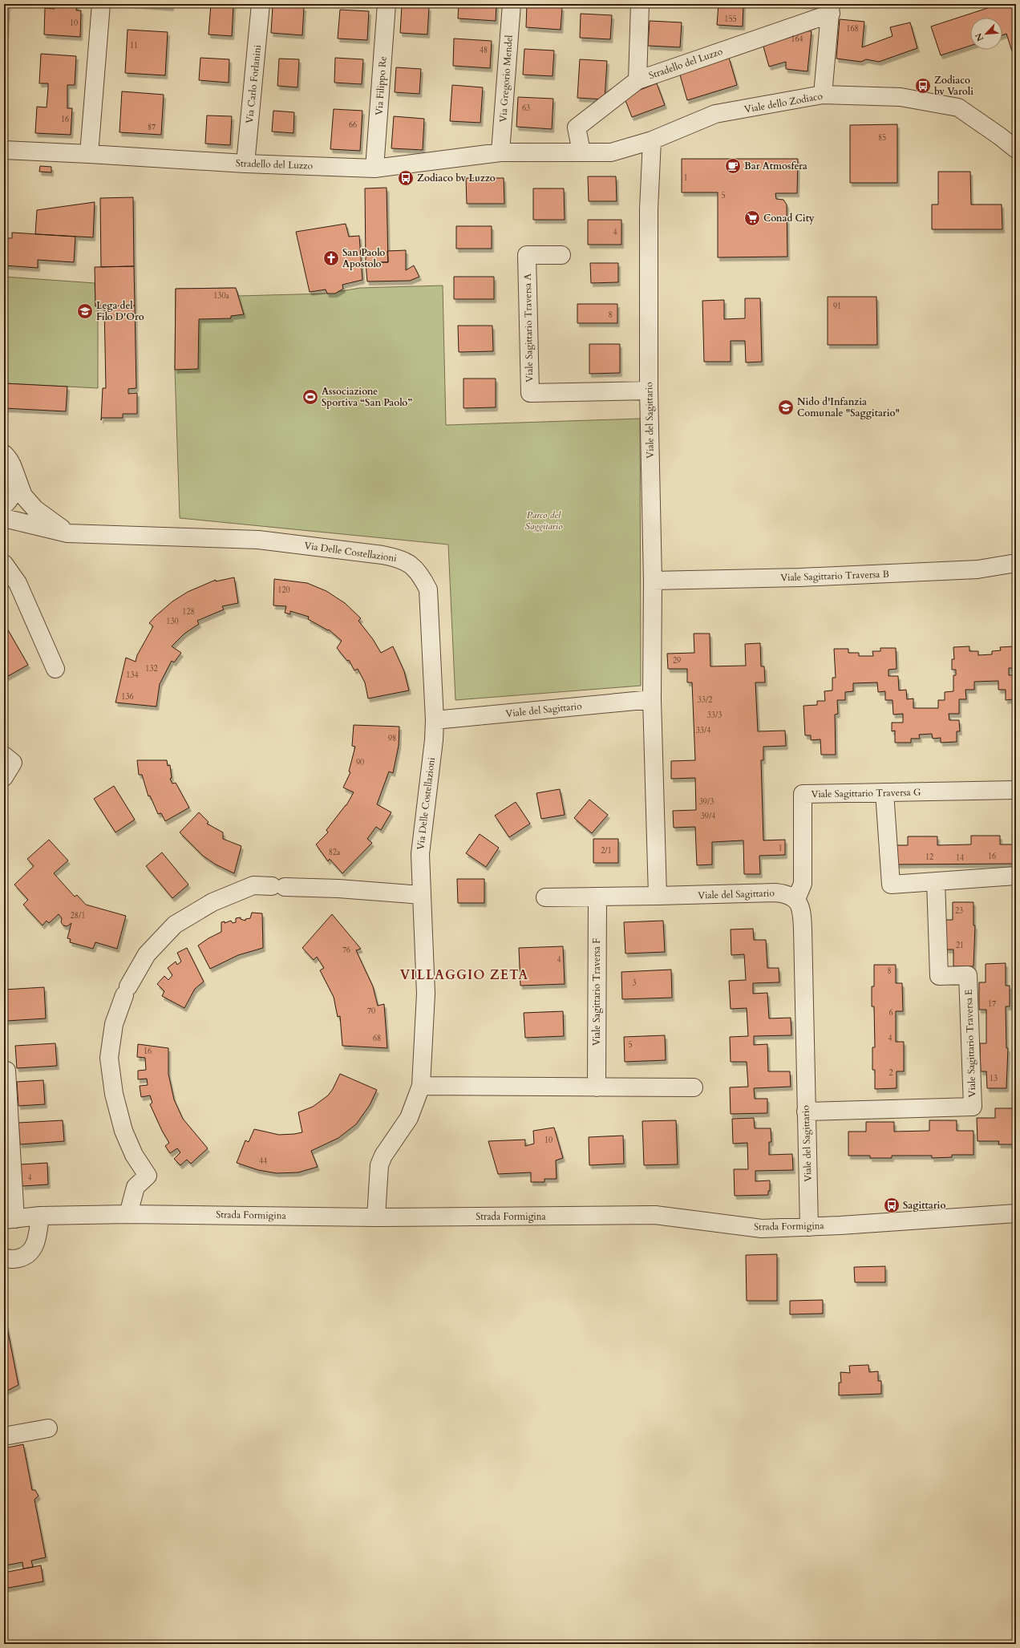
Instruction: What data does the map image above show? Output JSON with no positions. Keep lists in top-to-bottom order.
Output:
{
  "streets": {
    "street": [
      "Stradello del Luzzo",
      "Via Gregorio Mendel",
      "Via Carlo Forlanini",
      "Via Filippo Re",
      "Viale dello Zodiaco",
      "Viale Sagittario Traversa A",
      "Viale del Sagittario",
      "Via Delle Costellazioni",
      "Viale Sagittario Traversa B",
      "Viale Sagittario Traversa G",
      "Viale Sagittario Traversa F",
      "Viale Sagittario Traversa E",
      "Strada Formigina"
    ]
  },
  "crossings": [
    ["Stradello del Luzzo", "Via Gregorio Mendel"],
    ["Stradello del Luzzo", "Via Carlo Forlanini"],
    ["Stradello del Luzzo", "Via Filippo Re"],
    ["Stradello del Luzzo", "Viale dello Zodiaco"],
    ["Viale dello Zodiaco", "Viale del Sagittario"],
    ["Viale Sagittario Traversa A", "Viale del Sagittario"],
    ["Viale del Sagittario", "Via Delle Costellazioni"],
    ["Viale del Sagittario", "Viale Sagittario Traversa B"],
    ["Viale del Sagittario", "Viale Sagittario Traversa G"],
    ["Viale del Sagittario", "Viale Sagittario Traversa E"],
    ["Viale del Sagittario", "Strada Formigina"],
    ["Via Delle Costellazioni", "Strada Formigina"]
  ],
  "districts": ["VILLAGGIO ZETA"],
  "parks": ["Parco del Saggitario"],
  "places": {
    "bus stop": ["Zodiaco bv Varoli", "Zodiaco bv Luzzo", "Sagittario"],
    "cafe": ["Bar Atmosfera"],
    "supermarket": ["Conad City"],
    "church": ["San Paolo Apostolo"],
    "school or university": ["Lega del Filo D'Oro", "Nido d'Infanzia Comunale \"Saggitario\""],
    "sports": ["Associazione Sportiva “San Paolo”"]
  },
  "house_numbers": [
    "155",
    "10",
    "168",
    "164",
    "11",
    "48",
    "63",
    "16",
    "66",
    "87",
    "85",
    "1",
    "5",
    "4",
    "130a",
    "91",
    "8",
    "120",
    "128",
    "130",
    "29",
    "132",
    "134",
    "136",
    "33/2",
    "33/3",
    "33/4",
    "98",
    "90",
    "39/3",
    "39/4",
    "1",
    "2/1",
    "82a",
    "16",
    "12",
    "14",
    "23",
    "28/1",
    "21",
    "76",
    "4",
    "8",
    "3",
    "17",
    "70",
    "6",
    "68",
    "4",
    "5",
    "16",
    "2",
    "13",
    "10",
    "44",
    "4"
  ],
  "north": "bottom left"
}
